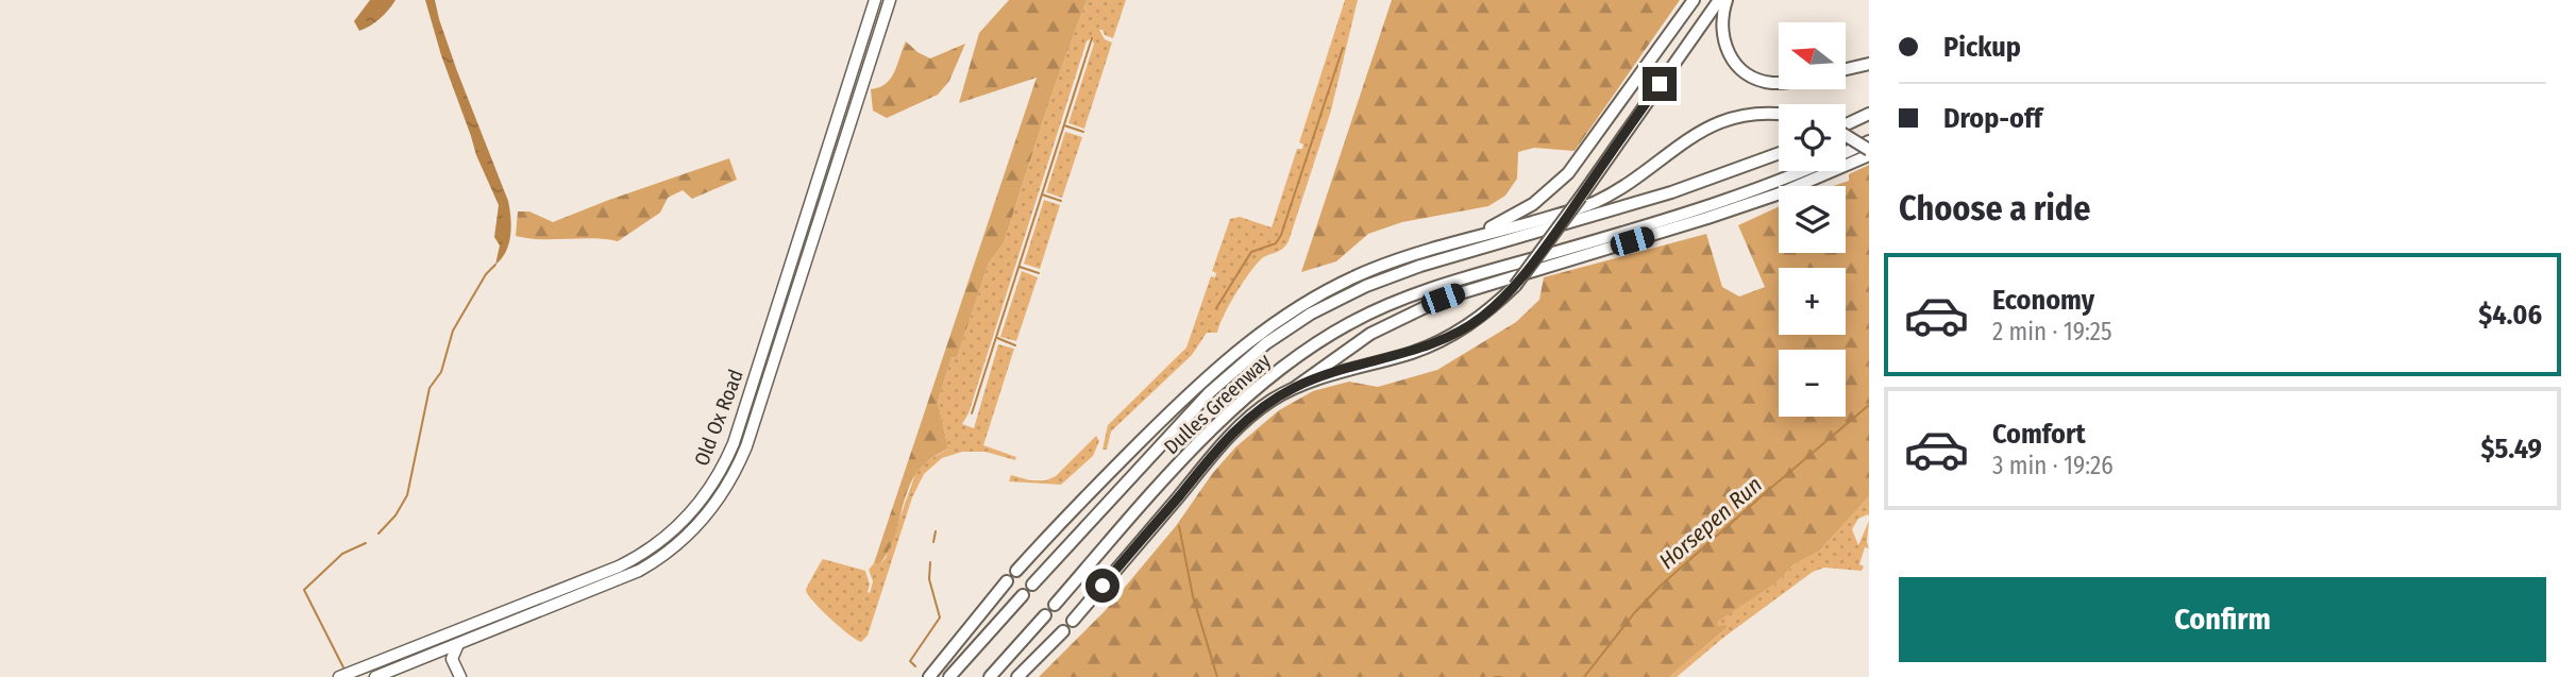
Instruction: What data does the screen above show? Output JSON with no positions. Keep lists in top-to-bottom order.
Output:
{
  "streets": {
    "highway": ["Dulles Greenway"],
    "main road": ["Old Ox Road"]
  },
  "water": ["Horsepen Run"],
  "north": "left",
  "page": {
    "banner": ["Pickup", "Drop-off"],
    "map_buttons": ["+", "−"],
    "heading": "Choose a ride",
    "list": [
      {
        "name": "Economy",
        "note": "2 min · 19:25",
        "value": "$4.06"
      },
      {
        "name": "Comfort",
        "note": "3 min · 19:26",
        "value": "$5.49"
      }
    ],
    "buttons": "Confirm"
  }
}
